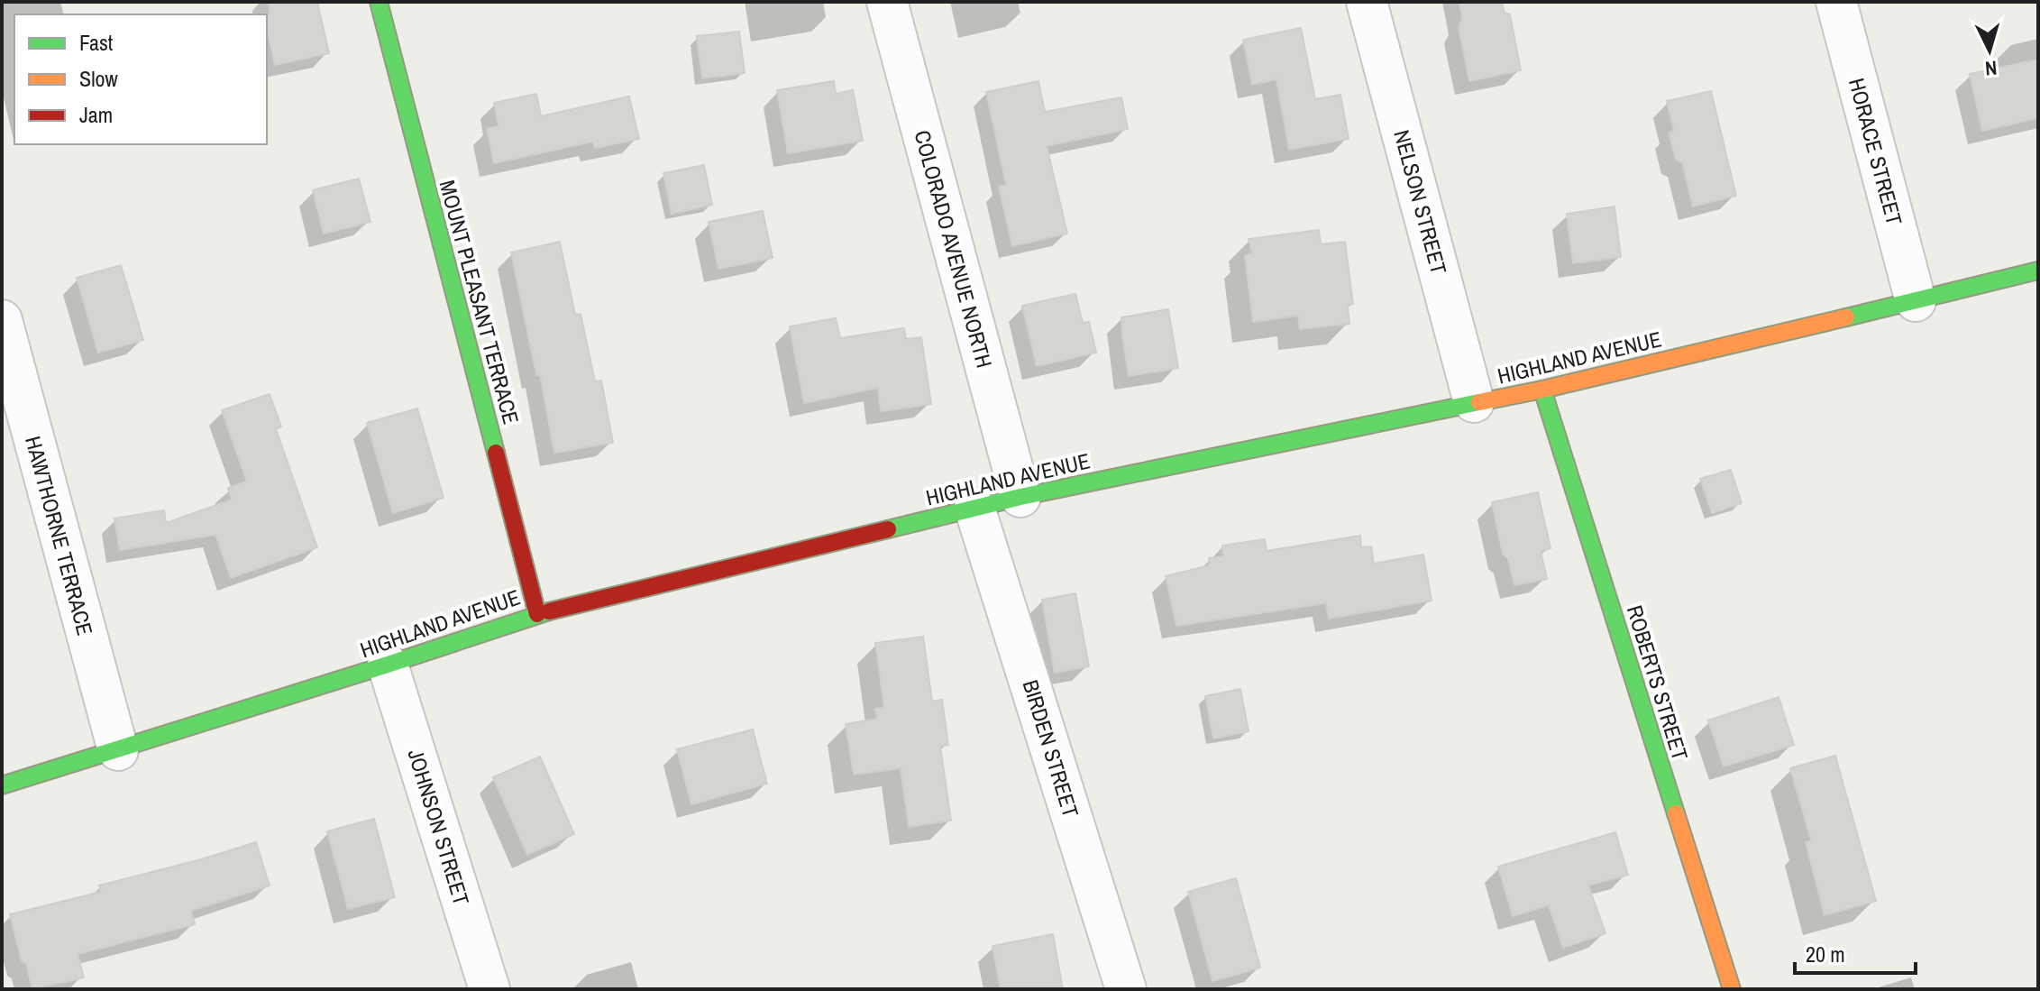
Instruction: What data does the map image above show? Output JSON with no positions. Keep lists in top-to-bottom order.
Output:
{
  "streets": {
    "street": [
      "HORACE STREET",
      "NELSON STREET",
      "COLORADO AVENUE NORTH",
      "MOUNT PLEASANT TERRACE",
      "HIGHLAND AVENUE",
      "HAWTHORNE TERRACE",
      "ROBERTS STREET",
      "BIRDEN STREET",
      "JOHNSON STREET"
    ]
  },
  "crossings": [
    ["HORACE STREET", "HIGHLAND AVENUE"],
    ["NELSON STREET", "HIGHLAND AVENUE"],
    ["COLORADO AVENUE NORTH", "HIGHLAND AVENUE"],
    ["MOUNT PLEASANT TERRACE", "HIGHLAND AVENUE"],
    ["HIGHLAND AVENUE", "HAWTHORNE TERRACE"],
    ["HIGHLAND AVENUE", "ROBERTS STREET"],
    ["HIGHLAND AVENUE", "BIRDEN STREET"],
    ["HIGHLAND AVENUE", "JOHNSON STREET"]
  ],
  "legend": ["Fast", "Slow", "Jam"],
  "scale_bar": "20 m",
  "north": "bottom"
}
